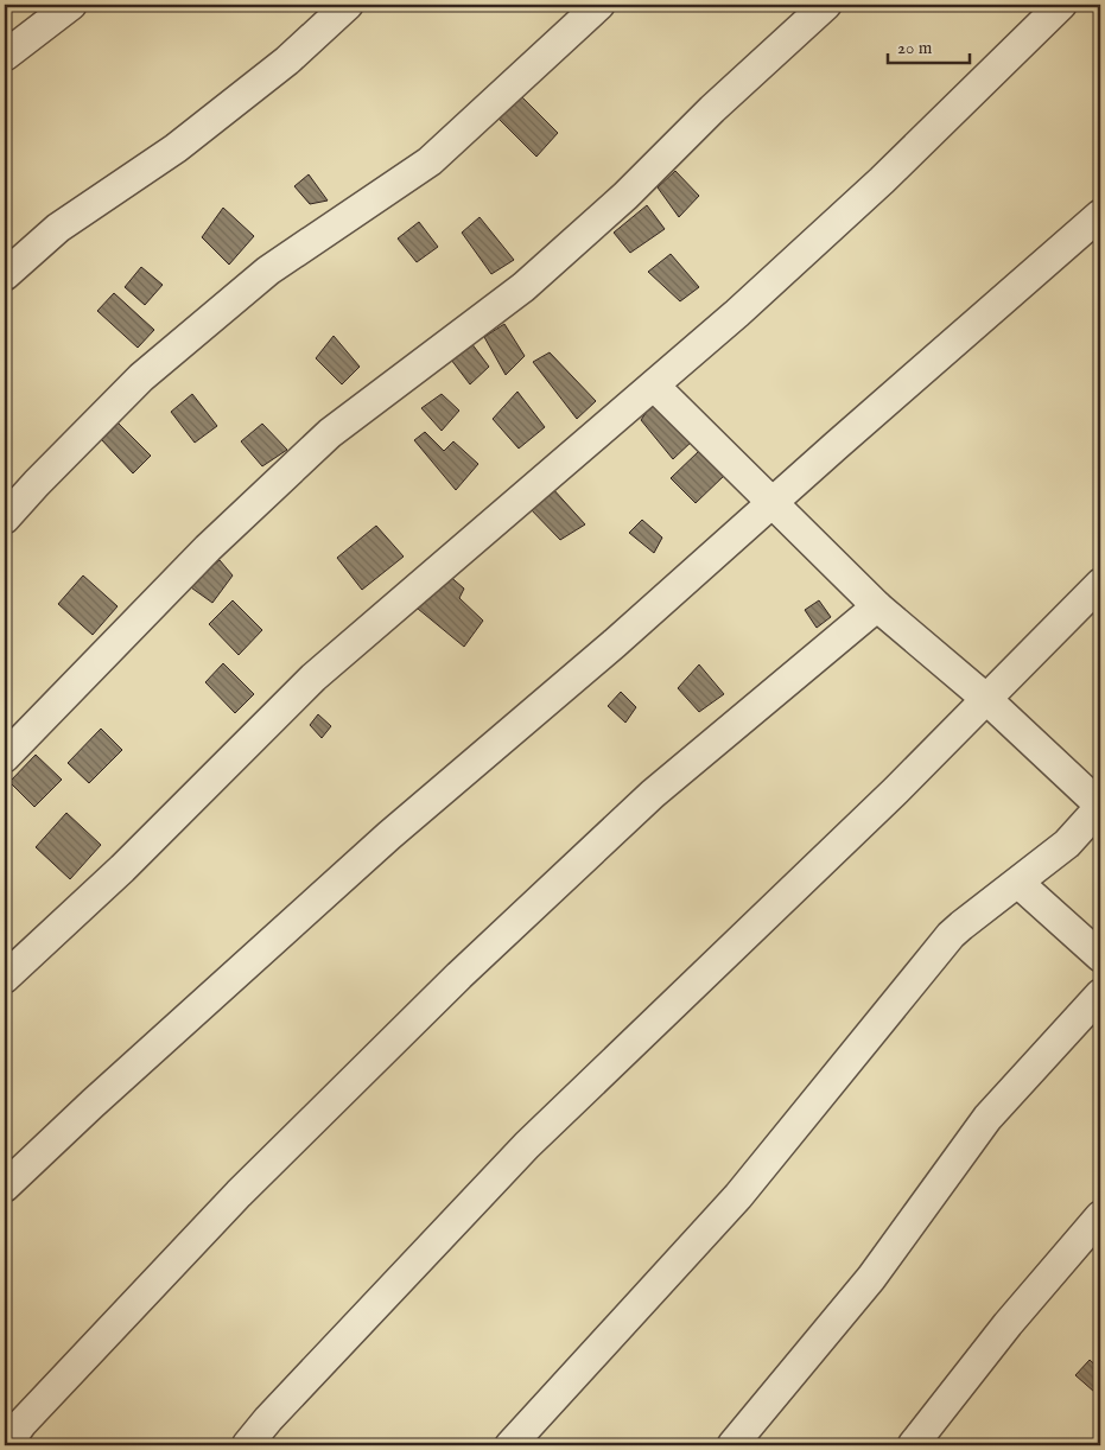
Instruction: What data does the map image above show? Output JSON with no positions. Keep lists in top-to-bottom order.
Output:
{
  "scale_bar": "20 m"
}
